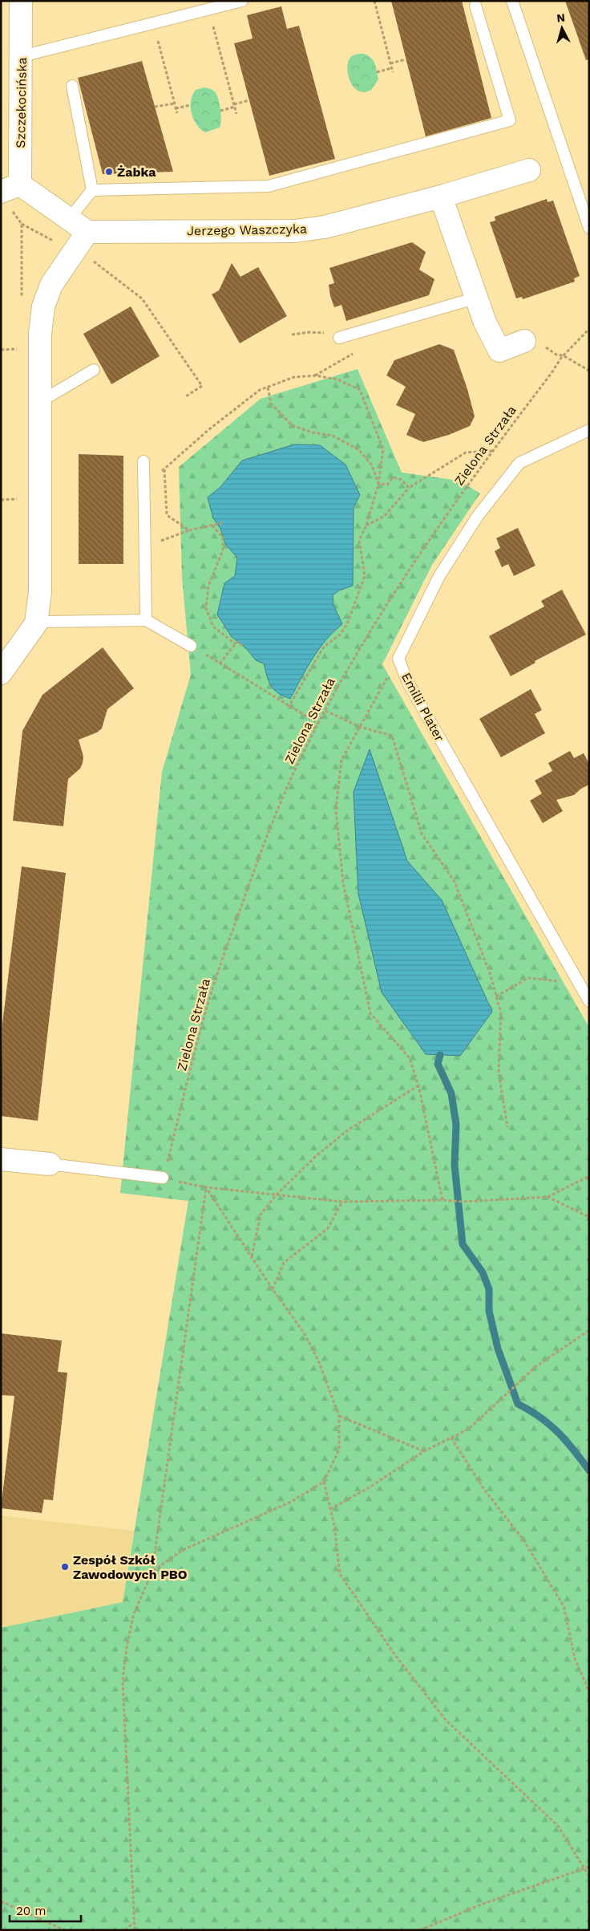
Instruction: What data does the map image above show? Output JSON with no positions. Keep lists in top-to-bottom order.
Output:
{
  "streets": {
    "street": ["Szczekocińska", "Jerzego Waszczyka"],
    "lane": ["Emilii Plater"],
    "path": ["Zielona Strzała"]
  },
  "places": ["Żabka", "Zespół Szkół Zawodowych PBO"],
  "scale_bar": "20 m",
  "north": "top"
}
